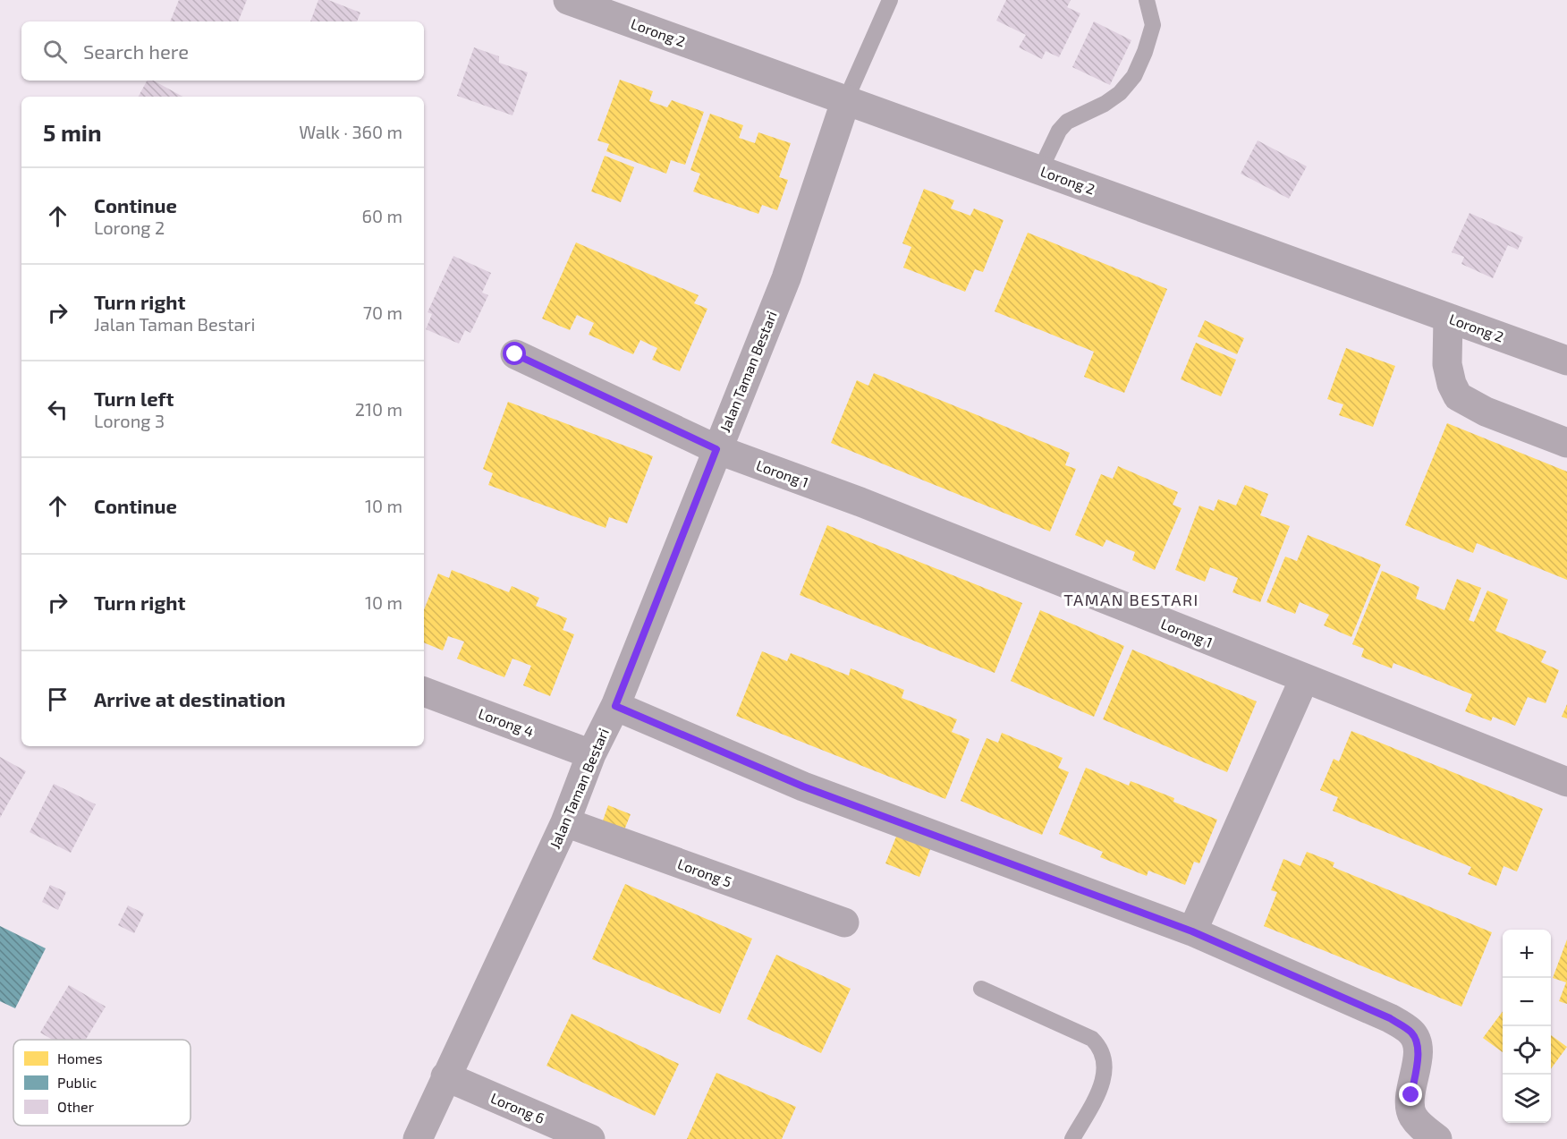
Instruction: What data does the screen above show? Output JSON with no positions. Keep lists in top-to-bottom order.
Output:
{
  "streets": {
    "street": [
      "Lorong 2",
      "Jalan Taman Bestari",
      "Lorong 1",
      "Lorong 4",
      "Lorong 5",
      "Lorong 6"
    ]
  },
  "crossings": [
    ["Lorong 2", "Jalan Taman Bestari"],
    ["Jalan Taman Bestari", "Lorong 1"],
    ["Jalan Taman Bestari", "Lorong 4"],
    ["Jalan Taman Bestari", "Lorong 5"],
    ["Jalan Taman Bestari", "Lorong 6"]
  ],
  "districts": ["TAMAN BESTARI"],
  "legend": ["Homes", "Public", "Other"],
  "page": {
    "search": "Search here",
    "heading": ["5 min", "Walk · 360 m"],
    "list": [
      ["Continue", "Lorong 2", "60 m"],
      ["Turn right", "Jalan Taman Bestari", "70 m"],
      ["Turn left", "Lorong 3", "210 m"],
      ["Continue", "10 m"],
      ["Turn right", "10 m"],
      "Arrive at destination"
    ],
    "map_buttons": ["+", "−"]
  }
}
